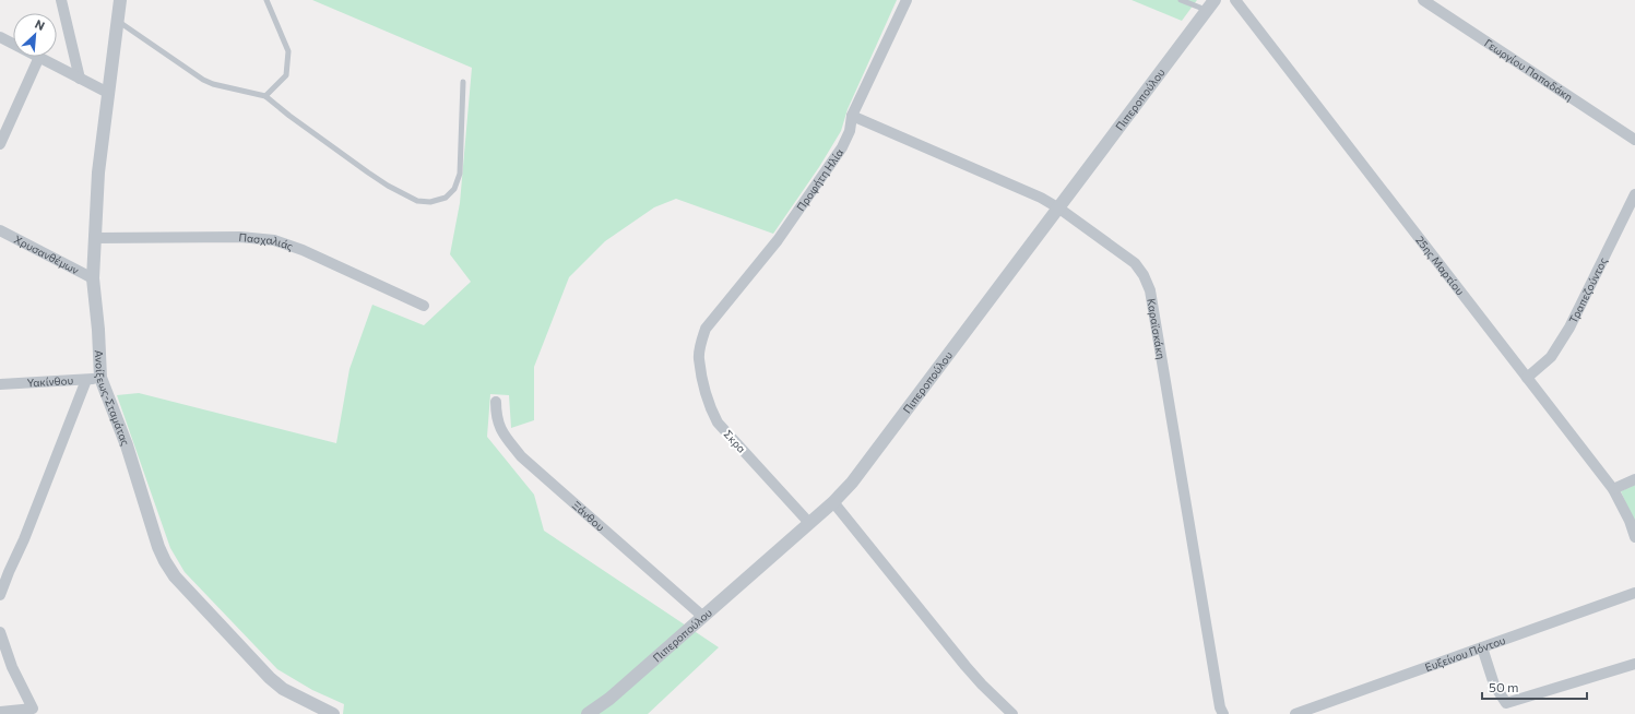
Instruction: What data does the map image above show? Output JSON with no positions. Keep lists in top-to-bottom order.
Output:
{
  "streets": {
    "street": [
      "Γεωργίου Παπαδάκη",
      "Πιπεροπούλου",
      "Προφήτη Ηλία",
      "Πασχαλιάς",
      "Χρυσανθέμων",
      "25ης Μαρτίου",
      "Τραπεζούντος",
      "Καραϊσκάκη",
      "Υακίνθου",
      "Ανοίξεως-Σταμάτας",
      "Σκρα",
      "Ξάνθου",
      "Ευξείνου Πόντου"
    ]
  },
  "crossings": [
    ["Πιπεροπούλου", "Καραϊσκάκη"],
    ["Πιπεροπούλου", "Σκρα"],
    ["Πιπεροπούλου", "Ξάνθου"],
    ["Προφήτη Ηλία", "Καραϊσκάκη"],
    ["Προφήτη Ηλία", "Σκρα"],
    ["Πασχαλιάς", "Ανοίξεως-Σταμάτας"],
    ["Χρυσανθέμων", "Ανοίξεως-Σταμάτας"],
    ["25ης Μαρτίου", "Τραπεζούντος"],
    ["Υακίνθου", "Ανοίξεως-Σταμάτας"]
  ],
  "scale_bar": "50 m",
  "north": "top right"
}
